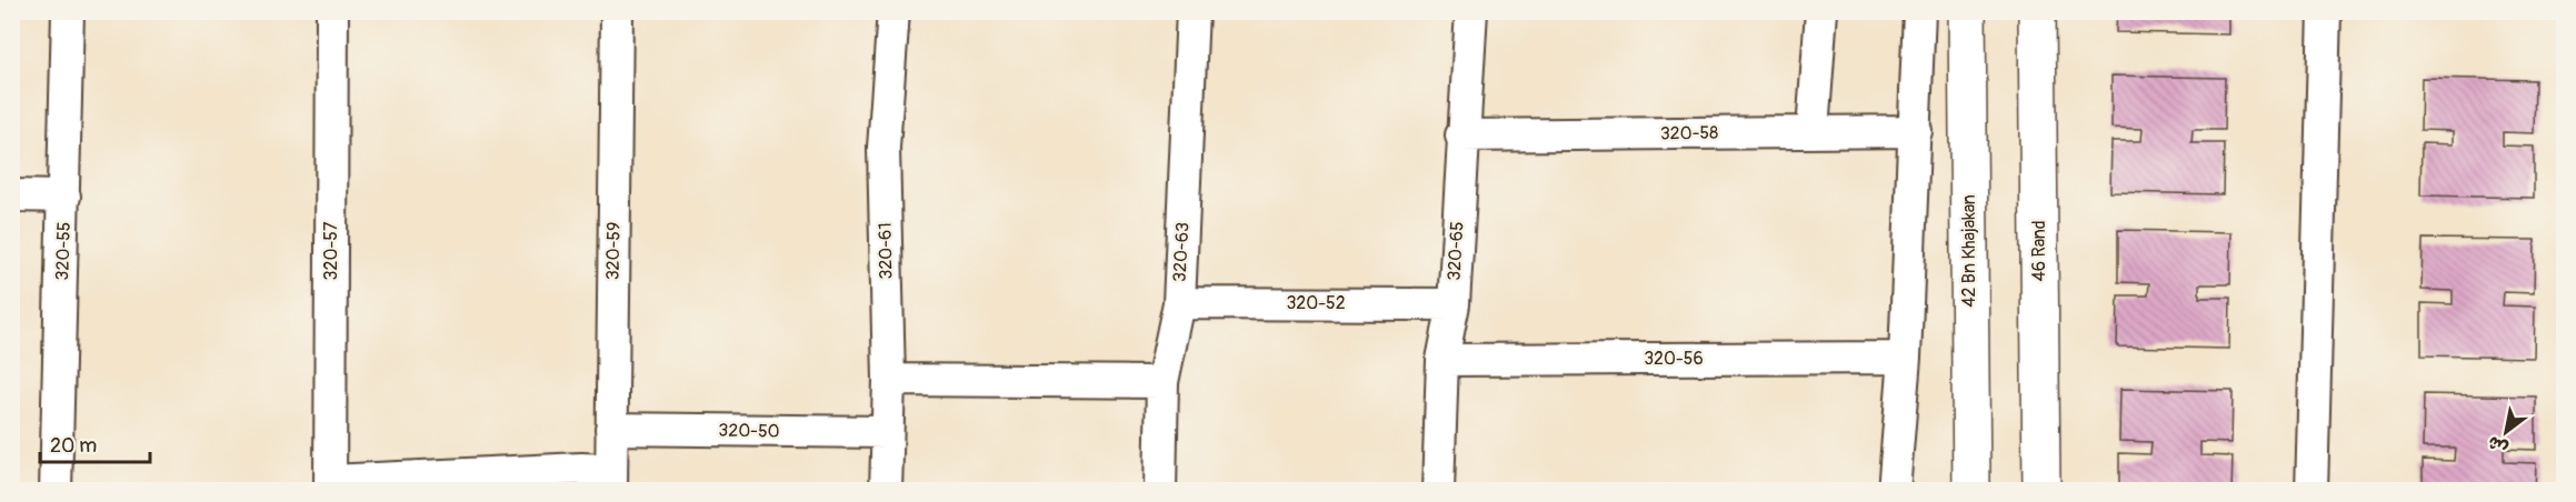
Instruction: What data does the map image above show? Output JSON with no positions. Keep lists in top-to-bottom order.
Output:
{
  "streets": {
    "main road": ["42 Bn Khajakan", "46 Rand"],
    "street": [
      "320-58",
      "320-55",
      "320-57",
      "320-59",
      "320-61",
      "320-65",
      "320-63",
      "320-52",
      "320-56",
      "320-50"
    ]
  },
  "crossings": [
    ["320-58", "320-65"],
    ["320-59", "320-50"],
    ["320-61", "320-50"],
    ["320-65", "320-52"],
    ["320-65", "320-56"],
    ["320-63", "320-52"]
  ],
  "scale_bar": "20 m",
  "north": "bottom left"
}
